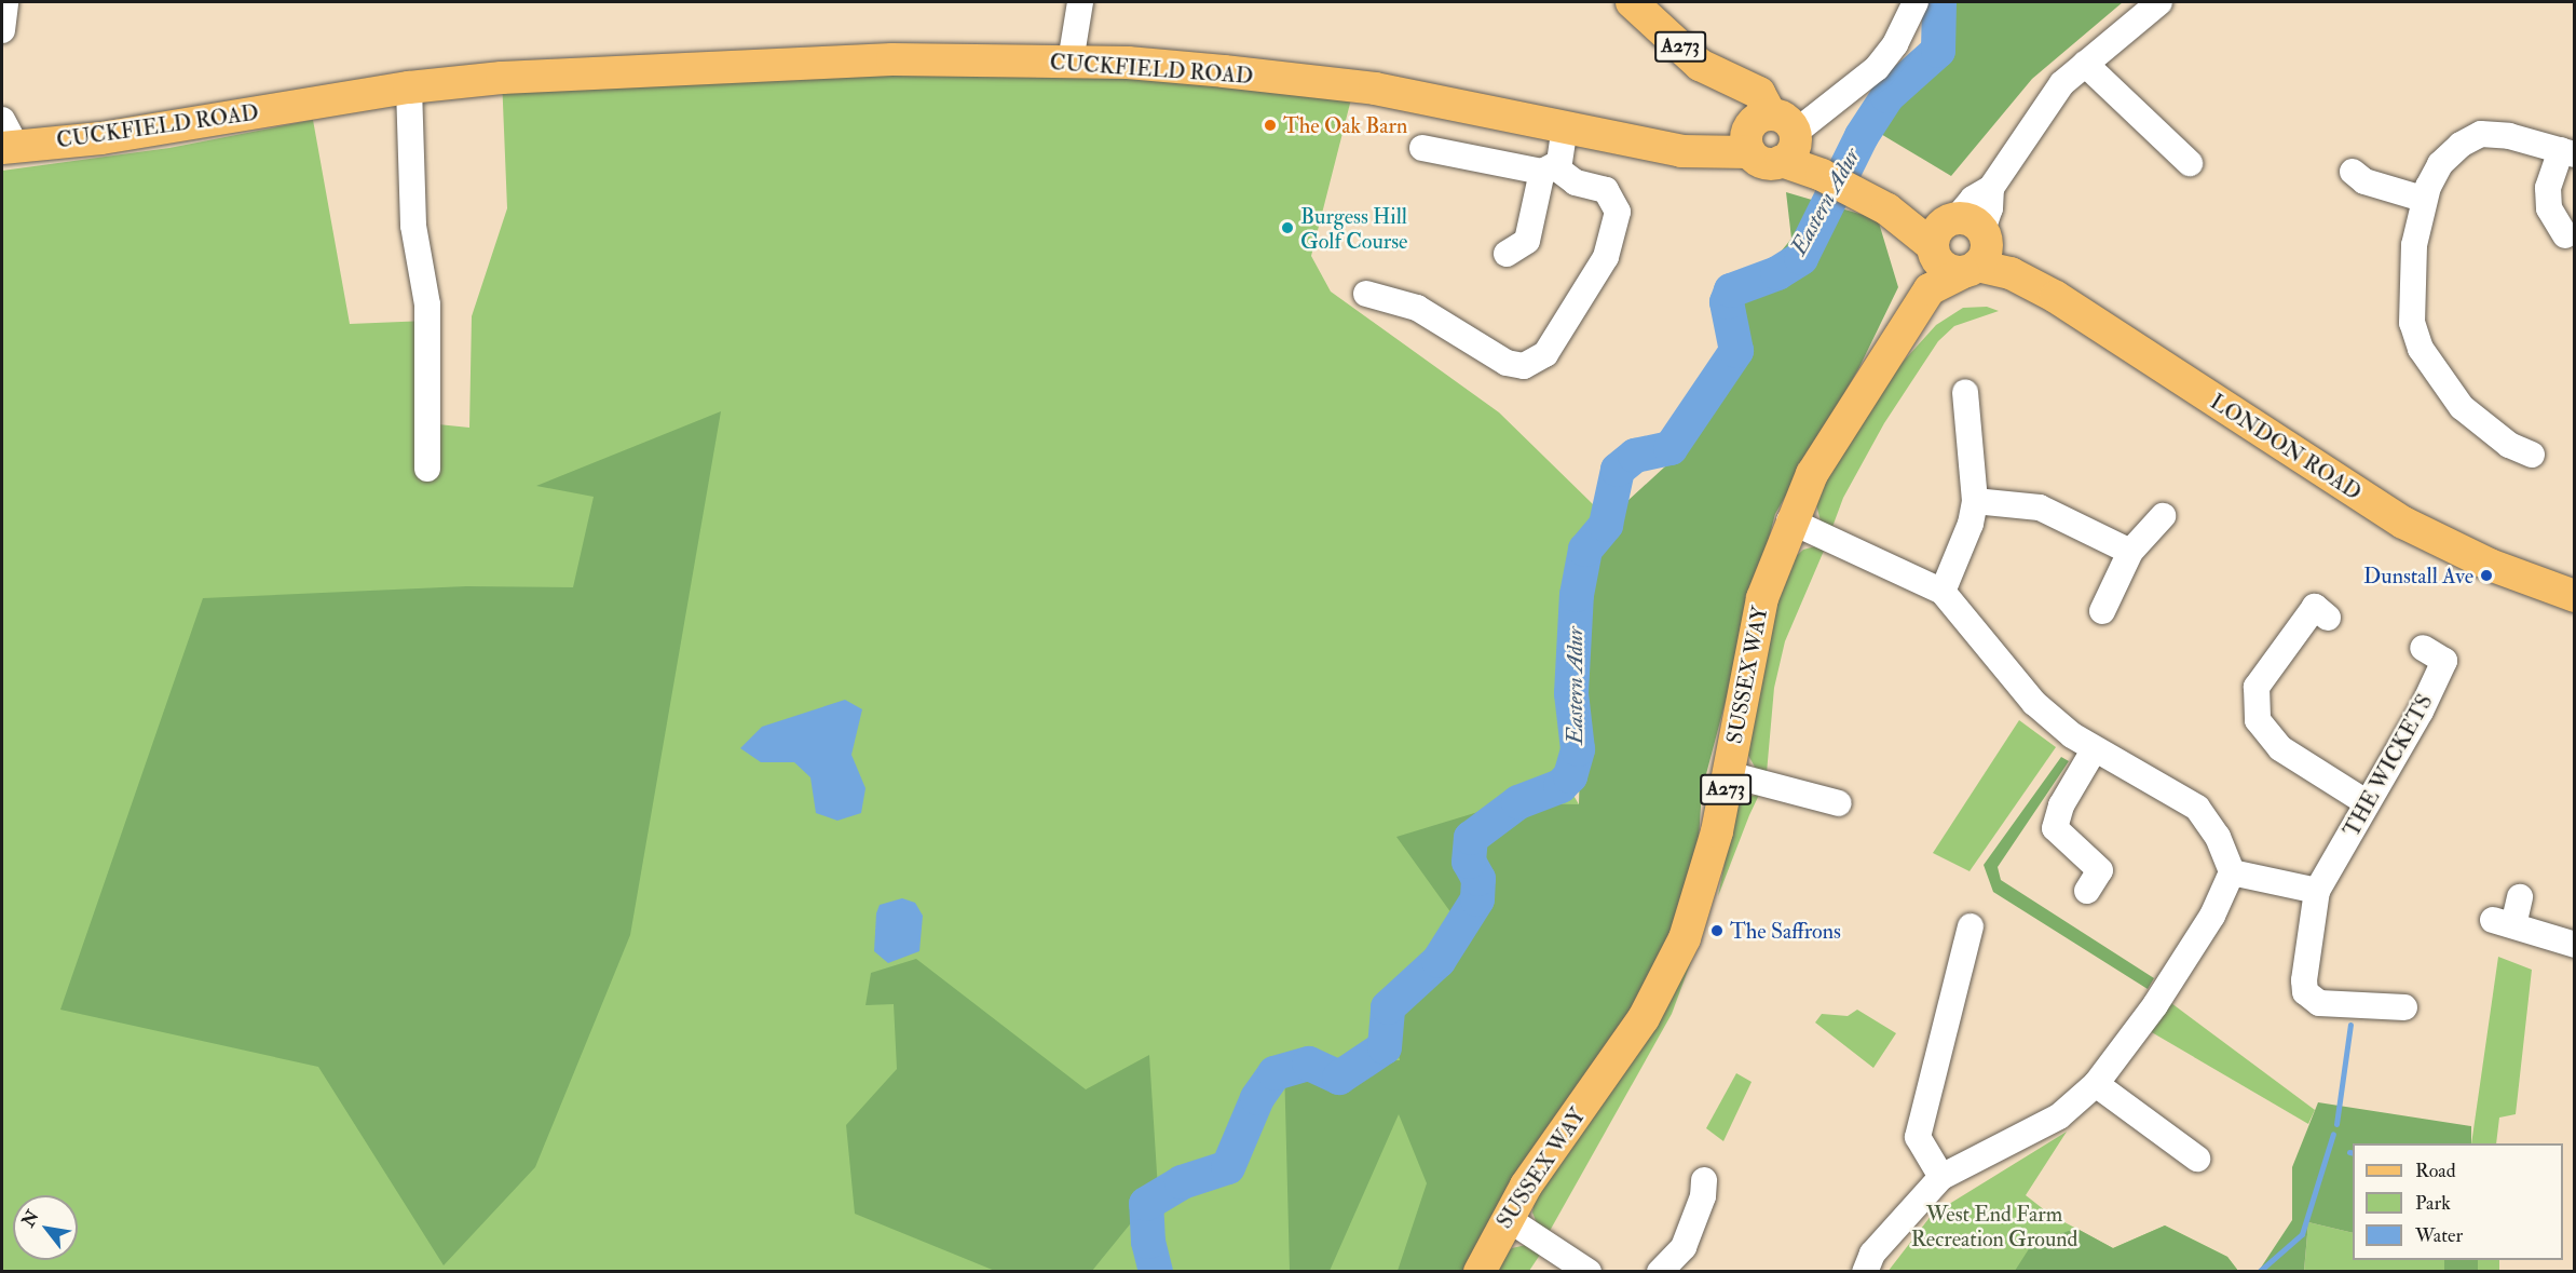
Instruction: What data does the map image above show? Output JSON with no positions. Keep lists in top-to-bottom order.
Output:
{
  "streets": {
    "main road": [
      "A273",
      "CUCKFIELD ROAD",
      "LONDON ROAD",
      "SUSSEX WAY"
    ],
    "street": ["THE WICKETS"]
  },
  "crossings": [
    ["A273", "CUCKFIELD ROAD"],
    ["A273", "LONDON ROAD"],
    ["CUCKFIELD ROAD", "LONDON ROAD"],
    ["LONDON ROAD", "SUSSEX WAY"]
  ],
  "water": ["Eastern Adur"],
  "parks": ["West End Farm Recreation Ground"],
  "places": [
    "The Oak Barn",
    "Burgess Hill Golf Course",
    "Dunstall Ave",
    "The Saffrons"
  ],
  "legend": ["Road", "Park", "Water"],
  "north": "top left"
}
